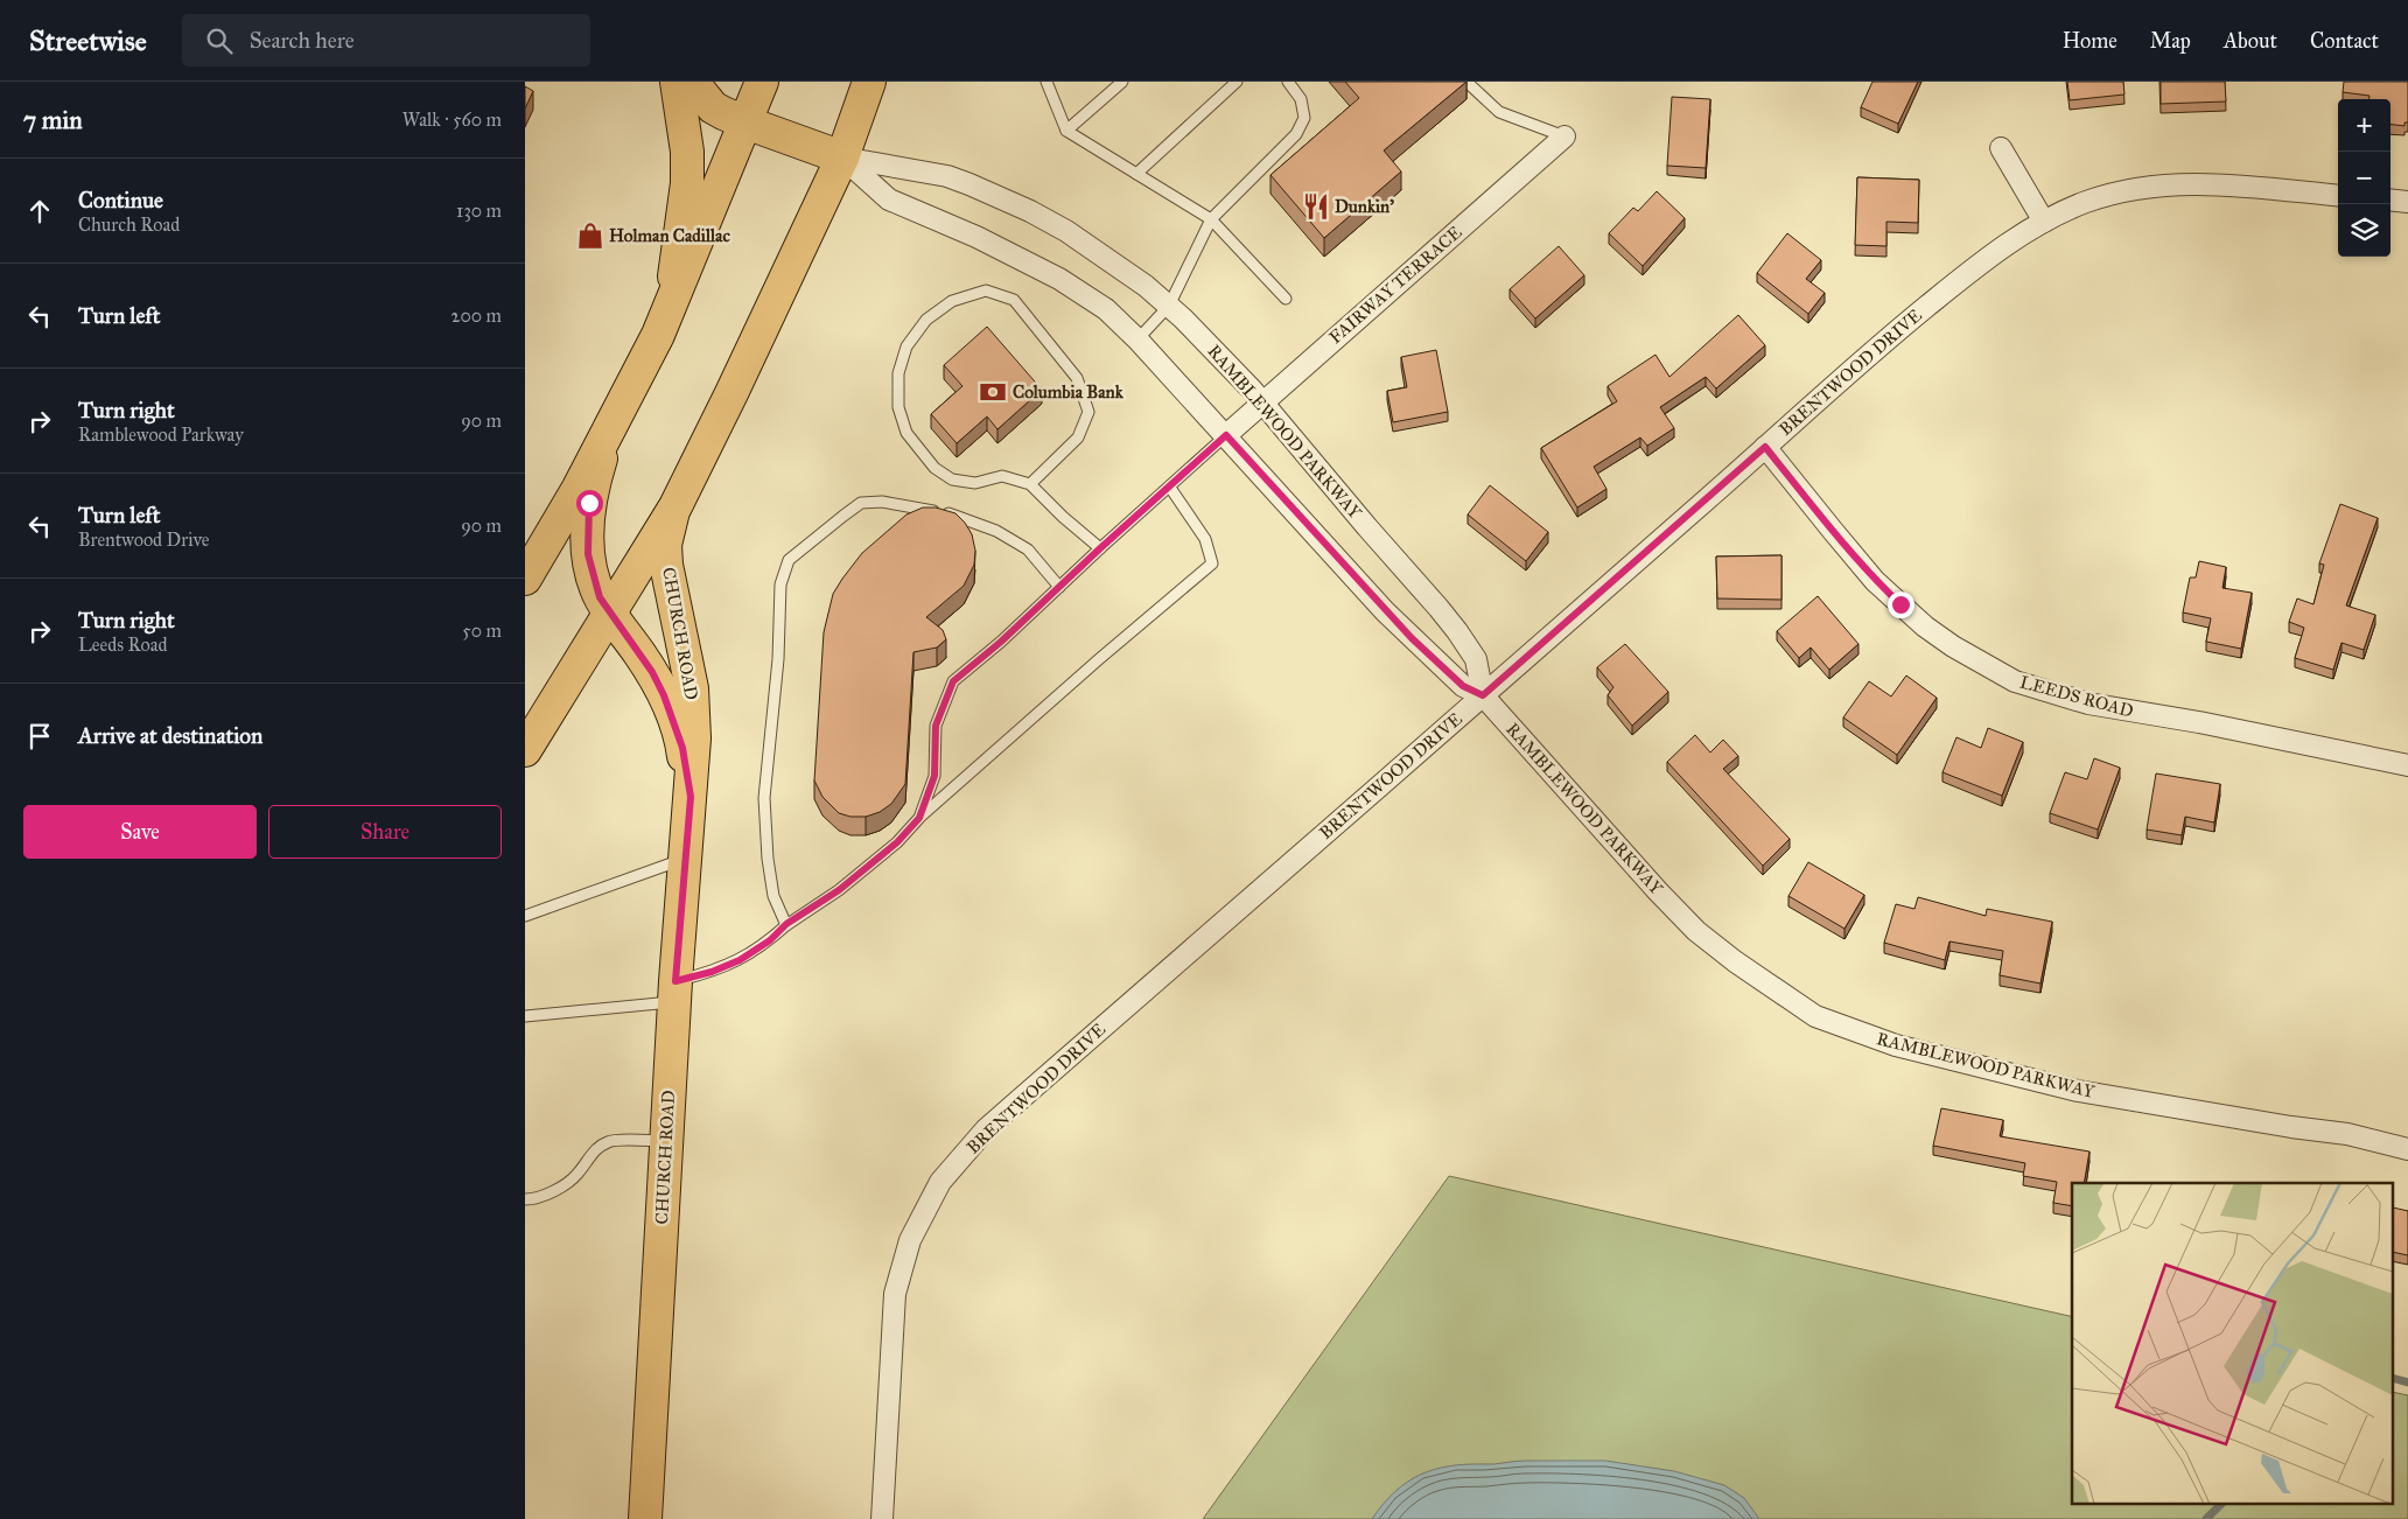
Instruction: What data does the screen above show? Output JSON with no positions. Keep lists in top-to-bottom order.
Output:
{
  "streets": {
    "main road": ["CHURCH ROAD"],
    "street": [
      "FAIRWAY TERRACE",
      "BRENTWOOD DRIVE",
      "RAMBLEWOOD PARKWAY",
      "LEEDS ROAD"
    ]
  },
  "crossings": [
    ["FAIRWAY TERRACE", "RAMBLEWOOD PARKWAY"],
    ["BRENTWOOD DRIVE", "RAMBLEWOOD PARKWAY"],
    ["BRENTWOOD DRIVE", "LEEDS ROAD"]
  ],
  "places": {
    "restaurant": ["Dunkin'"],
    "shop": ["Holman Cadillac"],
    "bank": ["Columbia Bank"]
  },
  "page": {
    "header": "Streetwise",
    "search": "Search here",
    "nav": [
      "Home",
      "Map",
      "About",
      "Contact"
    ],
    "heading": ["7 min", "Walk · 560 m"],
    "map_buttons": ["+", "−"],
    "list": [
      ["Continue", "Church Road", "130 m"],
      ["Turn left", "200 m"],
      ["Turn right", "Ramblewood Parkway", "90 m"],
      ["Turn left", "Brentwood Drive", "90 m"],
      ["Turn right", "Leeds Road", "50 m"],
      "Arrive at destination"
    ],
    "buttons": ["Save", "Share"]
  }
}
